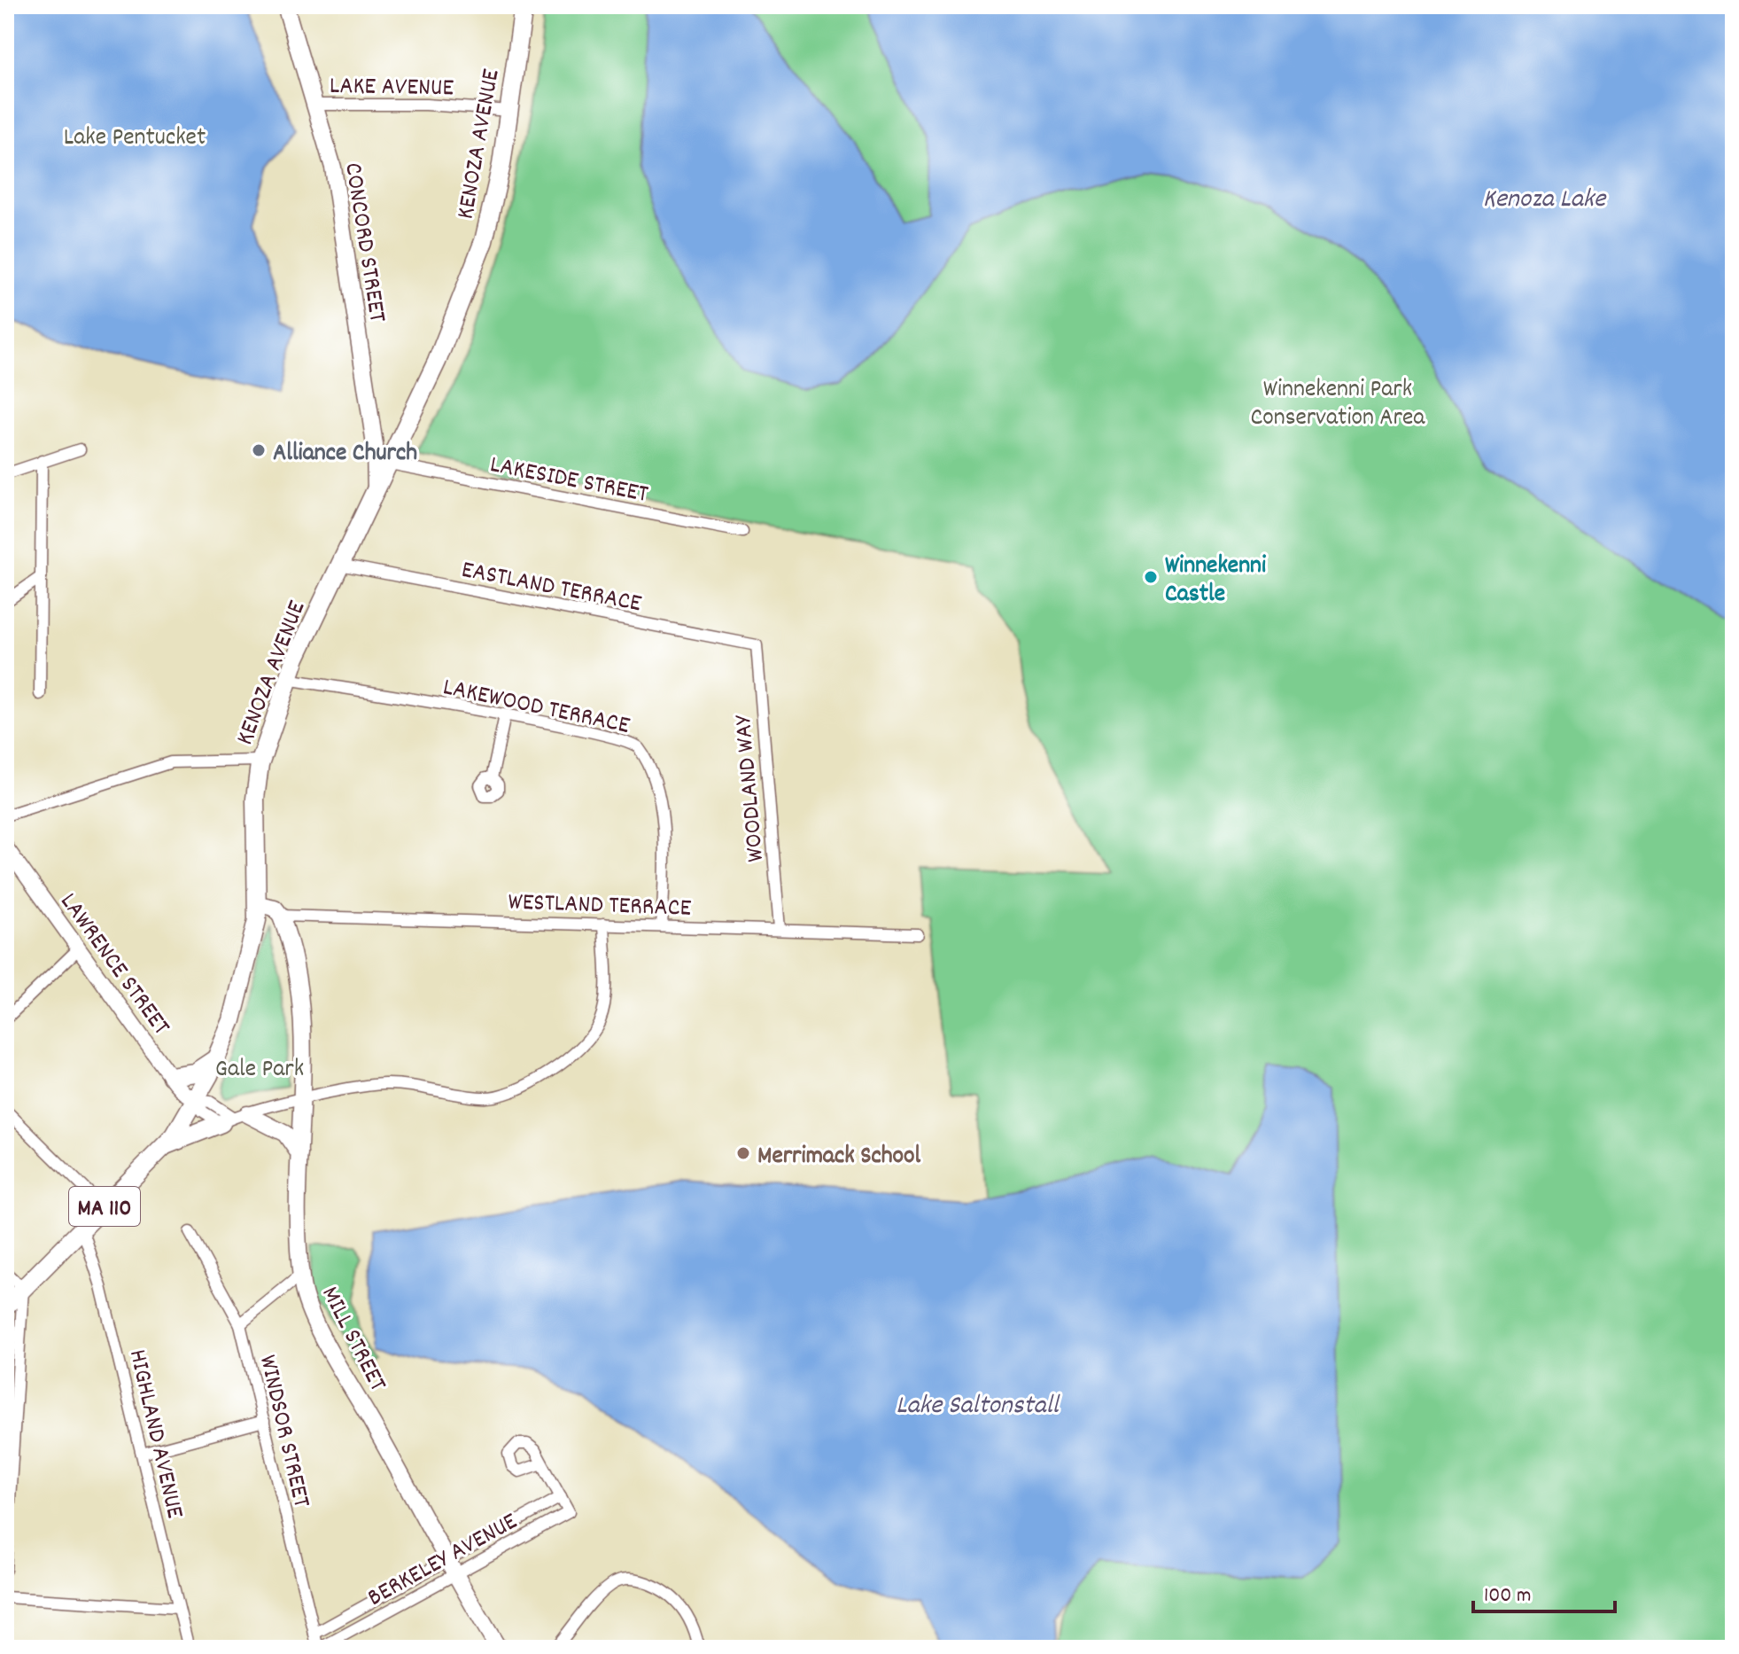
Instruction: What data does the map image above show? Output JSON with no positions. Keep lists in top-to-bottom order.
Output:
{
  "streets": {
    "main road": [
      "KENOZA AVENUE",
      "CONCORD STREET",
      "MA 110",
      "MILL STREET"
    ],
    "street": [
      "LAKE AVENUE",
      "LAKESIDE STREET",
      "EASTLAND TERRACE",
      "LAKEWOOD TERRACE",
      "WOODLAND WAY",
      "WESTLAND TERRACE",
      "LAWRENCE STREET",
      "WINDSOR STREET",
      "HIGHLAND AVENUE",
      "BERKELEY AVENUE"
    ]
  },
  "crossings": [
    ["LAKE AVENUE", "KENOZA AVENUE"],
    ["LAKE AVENUE", "CONCORD STREET"],
    ["KENOZA AVENUE", "CONCORD STREET"],
    ["KENOZA AVENUE", "LAKESIDE STREET"],
    ["KENOZA AVENUE", "EASTLAND TERRACE"],
    ["KENOZA AVENUE", "LAKEWOOD TERRACE"],
    ["KENOZA AVENUE", "LAWRENCE STREET"],
    ["KENOZA AVENUE", "HIGHLAND AVENUE"],
    ["EASTLAND TERRACE", "WOODLAND WAY"],
    ["LAKEWOOD TERRACE", "WESTLAND TERRACE"],
    ["WOODLAND WAY", "WESTLAND TERRACE"],
    ["WESTLAND TERRACE", "MILL STREET"],
    ["MILL STREET", "BERKELEY AVENUE"],
    ["WINDSOR STREET", "BERKELEY AVENUE"]
  ],
  "water": ["Kenoza Lake", "Lake Saltonstall"],
  "parks": ["Lake Pentucket", "Winnekenni Park Conservation Area", "Gale Park"],
  "places": ["Alliance Church", "Winnekenni Castle", "Merrimack School"],
  "scale_bar": "100 m"
}
